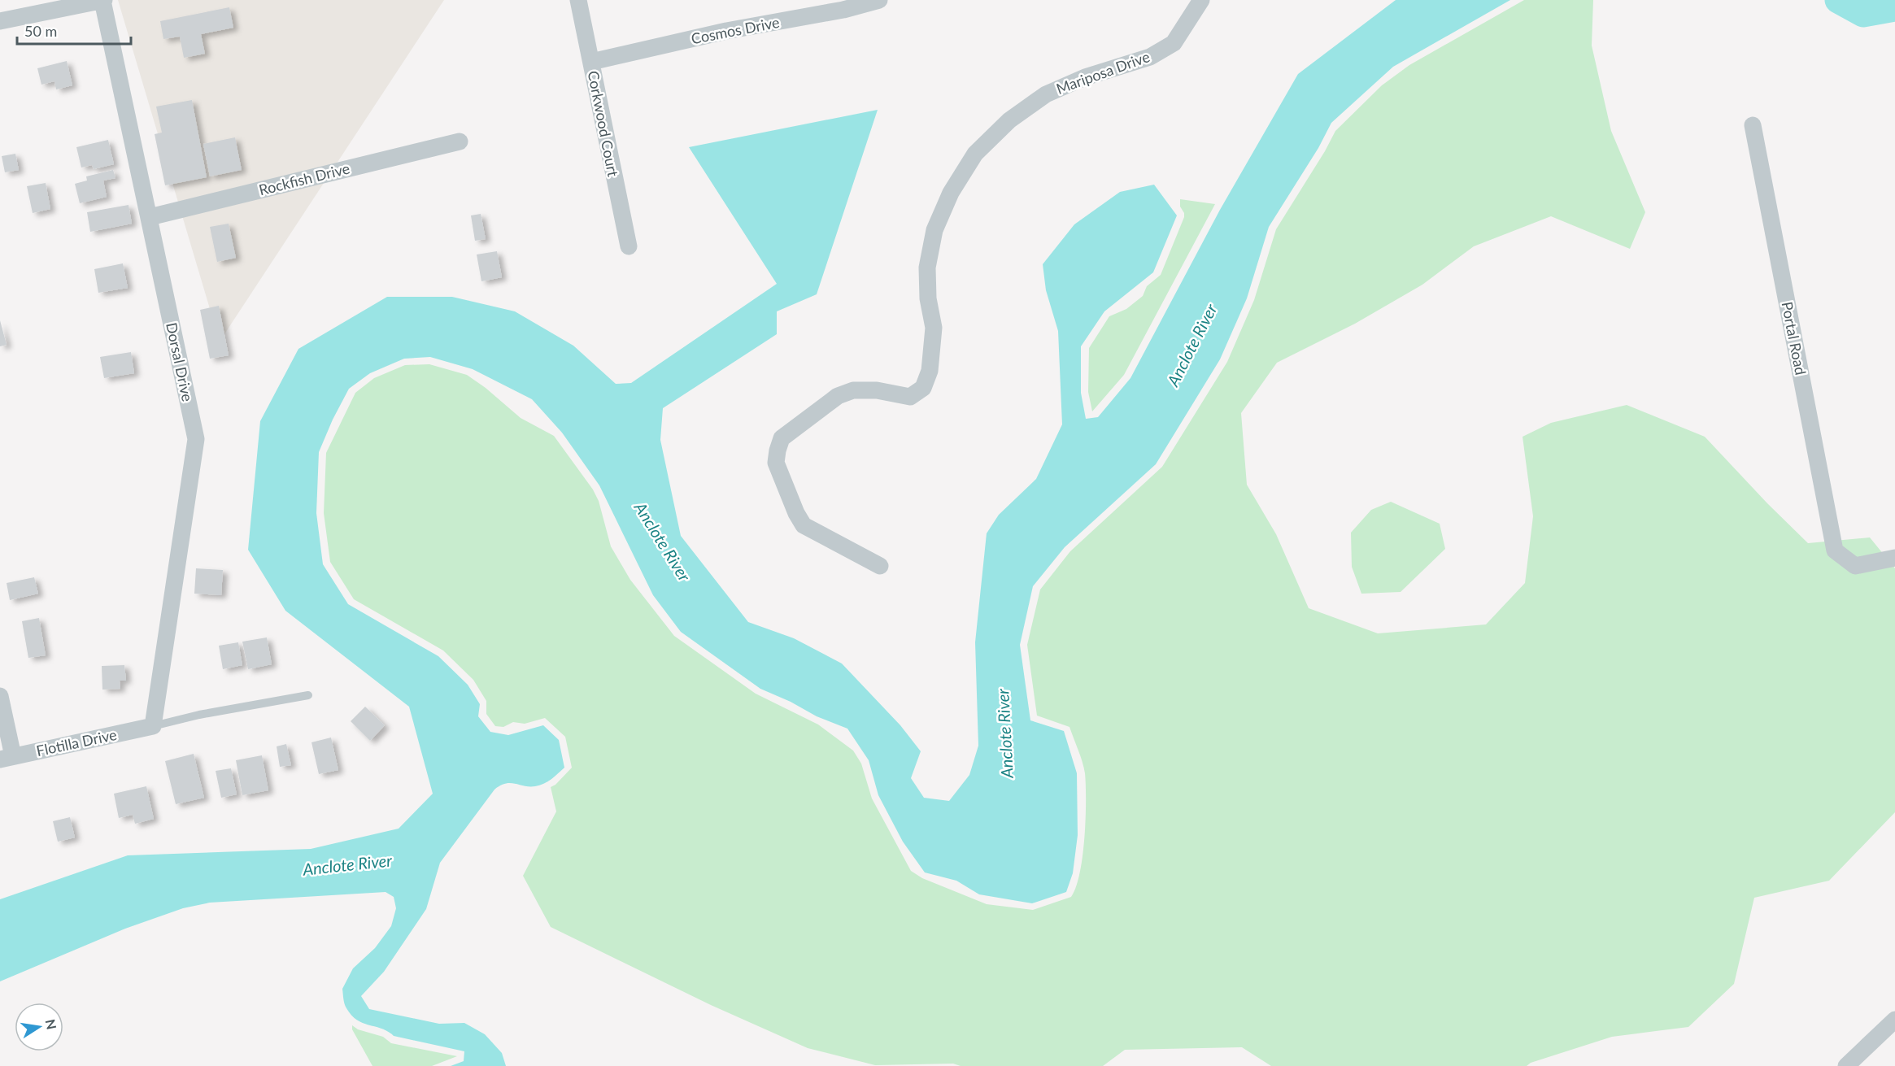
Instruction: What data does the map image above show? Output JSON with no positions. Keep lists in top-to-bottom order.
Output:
{
  "streets": {
    "street": [
      "Cosmos Drive",
      "Mariposa Drive",
      "Corkwood Court",
      "Rockfish Drive",
      "Portal Road",
      "Dorsal Drive",
      "Flotilla Drive"
    ]
  },
  "crossings": [
    ["Cosmos Drive", "Corkwood Court"],
    ["Rockfish Drive", "Dorsal Drive"],
    ["Dorsal Drive", "Flotilla Drive"]
  ],
  "water": ["Anclote River"],
  "scale_bar": "50 m",
  "north": "right"
}
